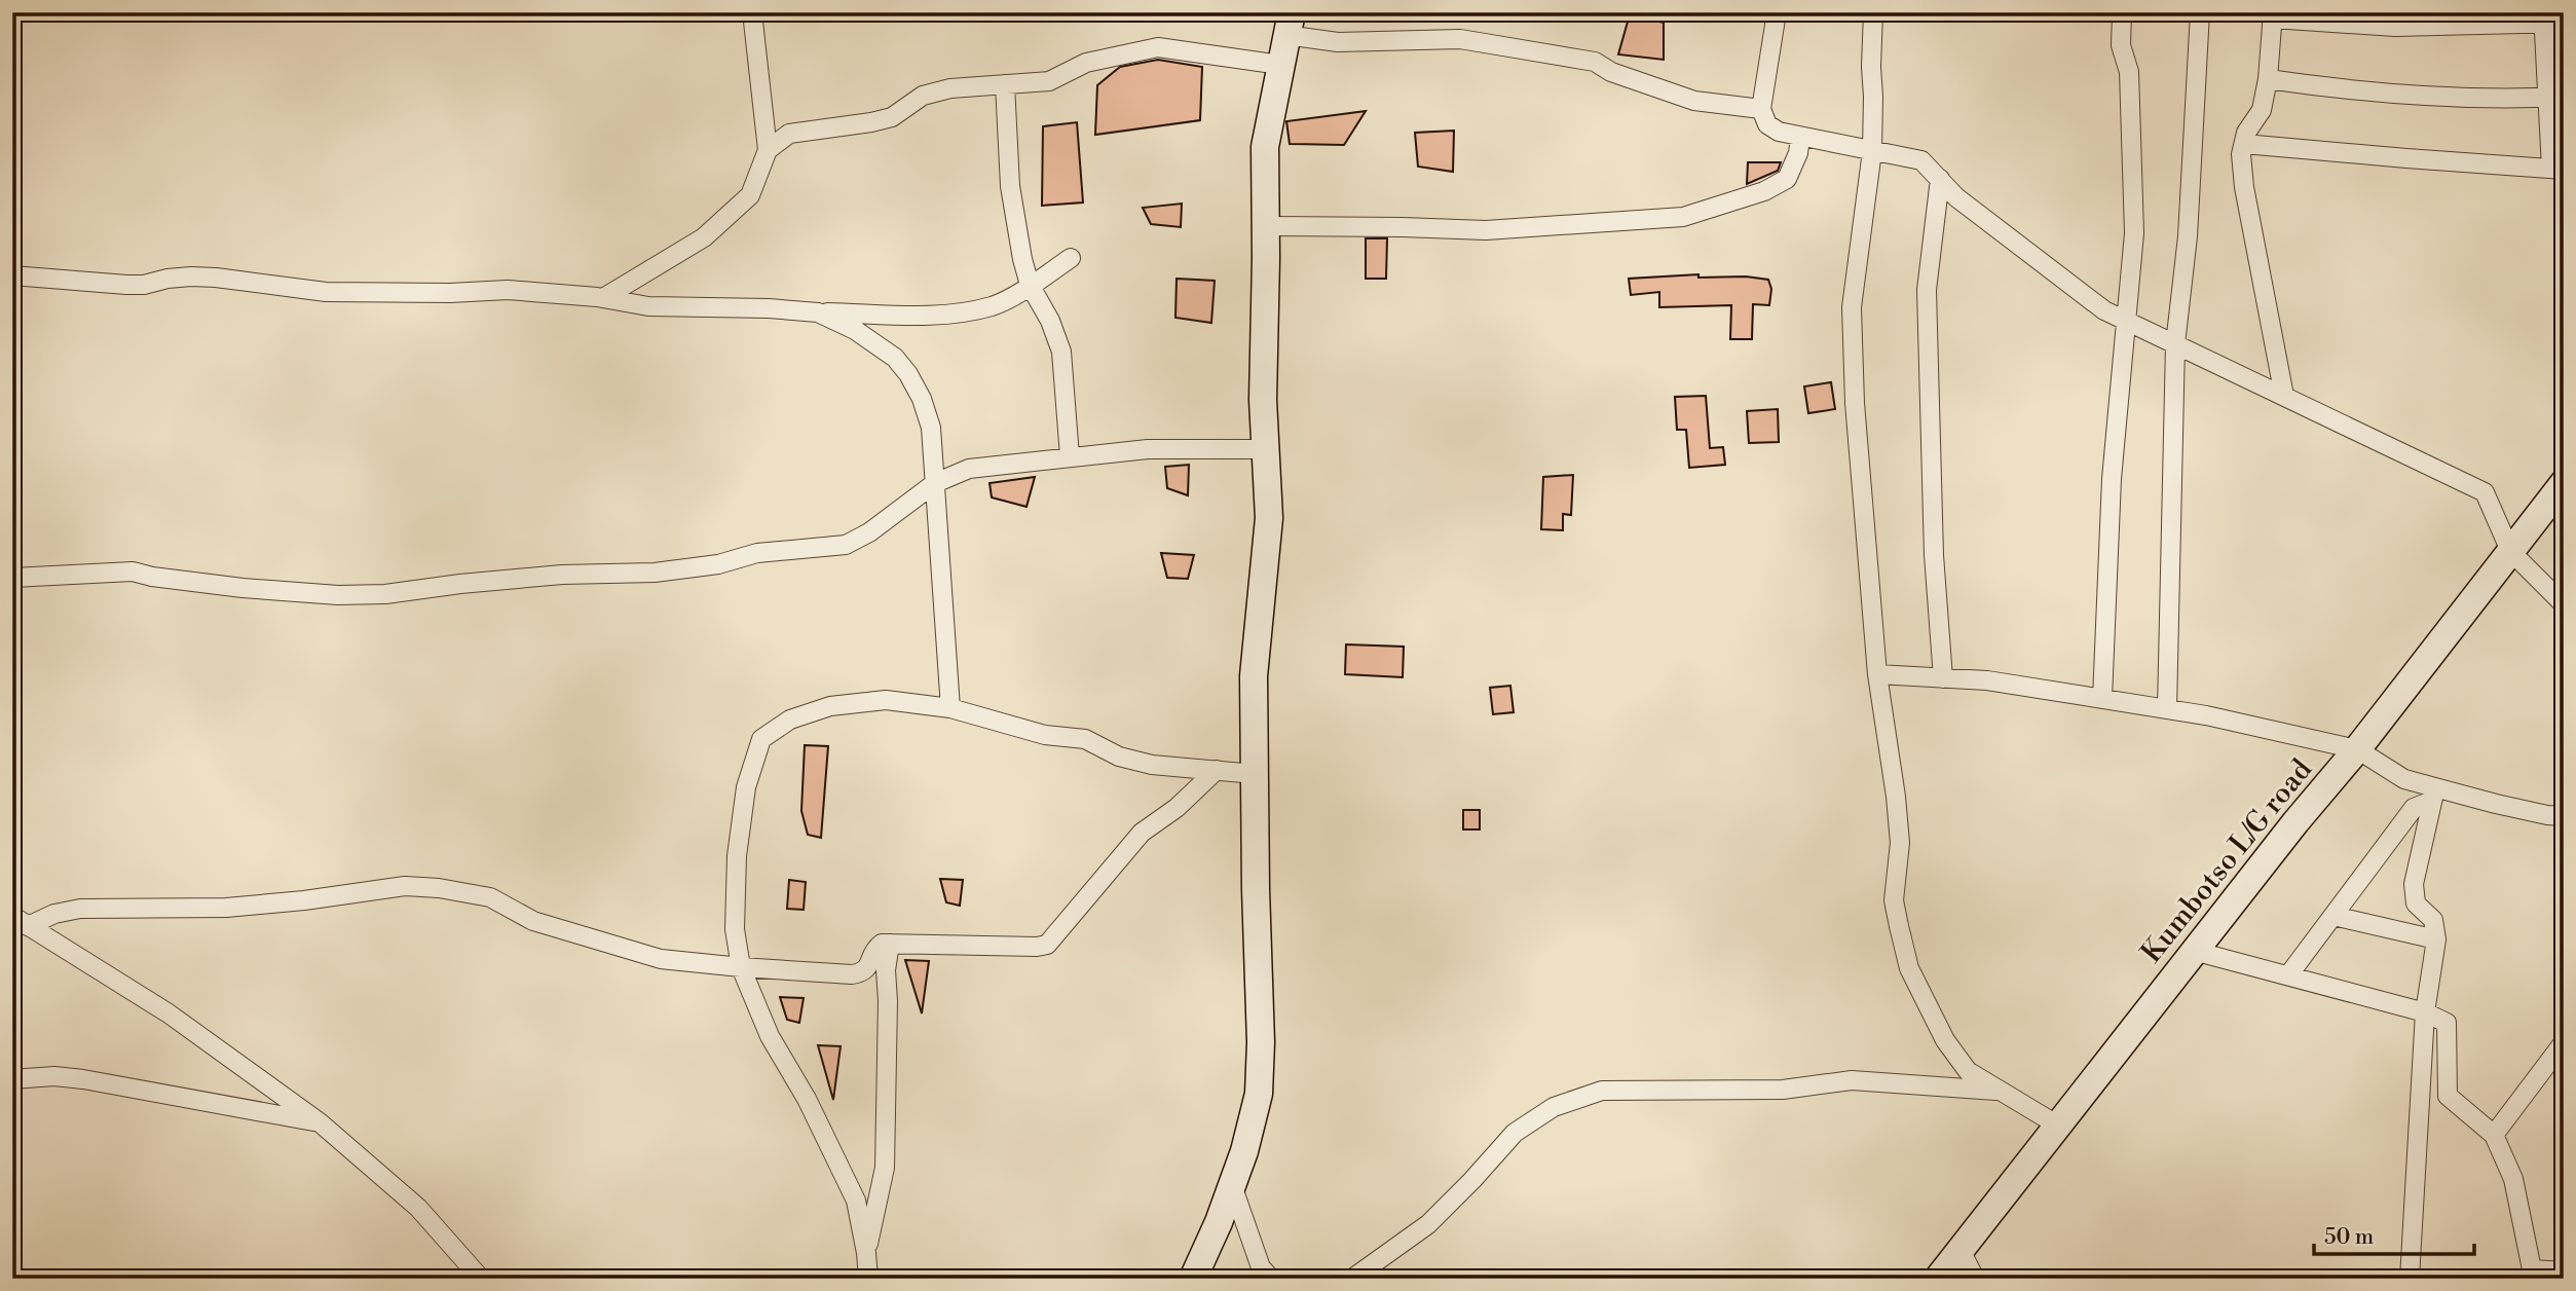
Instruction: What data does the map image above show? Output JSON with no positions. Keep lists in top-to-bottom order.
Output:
{
  "streets": {
    "street": ["Kumbotso L/G road"]
  },
  "scale_bar": "50 m"
}
